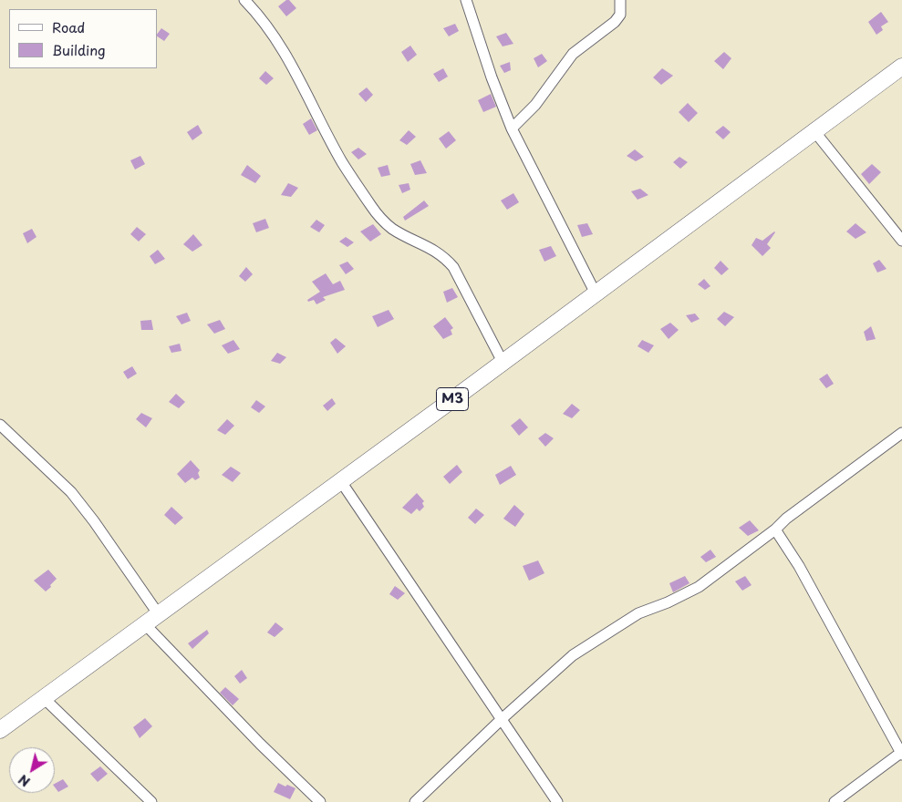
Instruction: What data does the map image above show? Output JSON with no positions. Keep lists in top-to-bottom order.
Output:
{
  "streets": {
    "main road": ["M3"]
  },
  "legend": ["Road", "Building"],
  "north": "bottom left"
}
